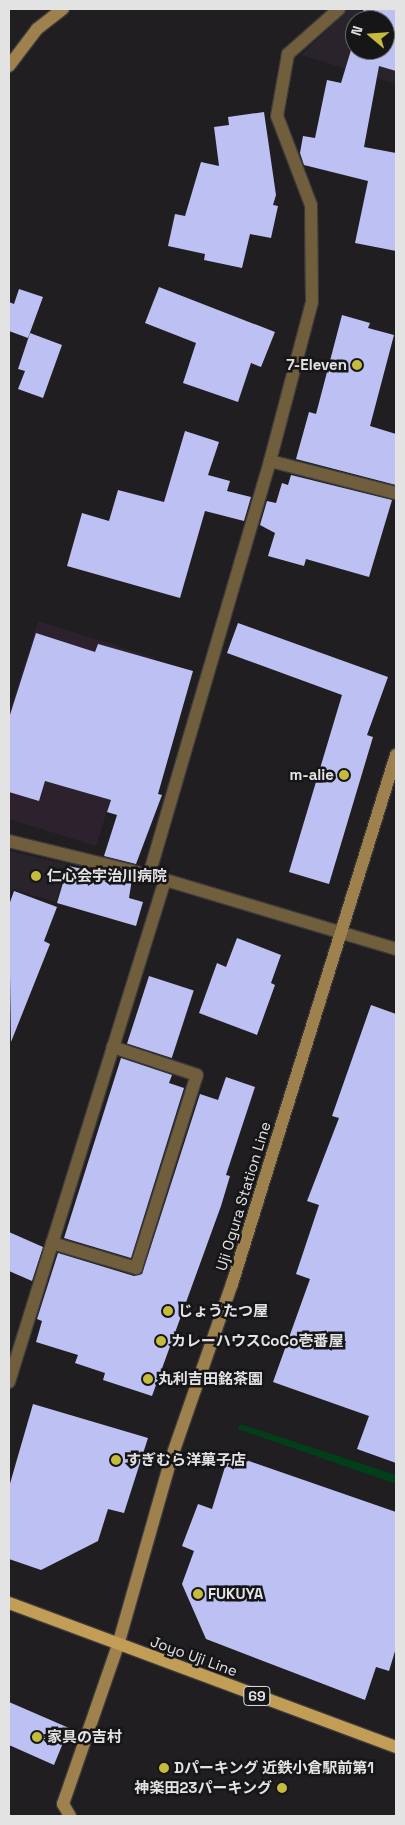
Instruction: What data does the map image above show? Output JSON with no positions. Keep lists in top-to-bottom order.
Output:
{
  "streets": {
    "main road": ["Uji Ogura Station Line", "Joyo Uji Line", "69"]
  },
  "crossings": [
    ["Uji Ogura Station Line", "Joyo Uji Line"]
  ],
  "places": [
    "7-Eleven",
    "m-alie",
    "仁心会宇治川病院",
    "じょうたつ屋",
    "カレーハウスCoCo壱番屋",
    "丸利吉田銘茶園",
    "すぎむら洋菓子店",
    "FUKUYA",
    "家具の吉村",
    "Dパーキング 近鉄小倉駅前第1",
    "神楽田23パーキング"
  ],
  "north": "left"
}
